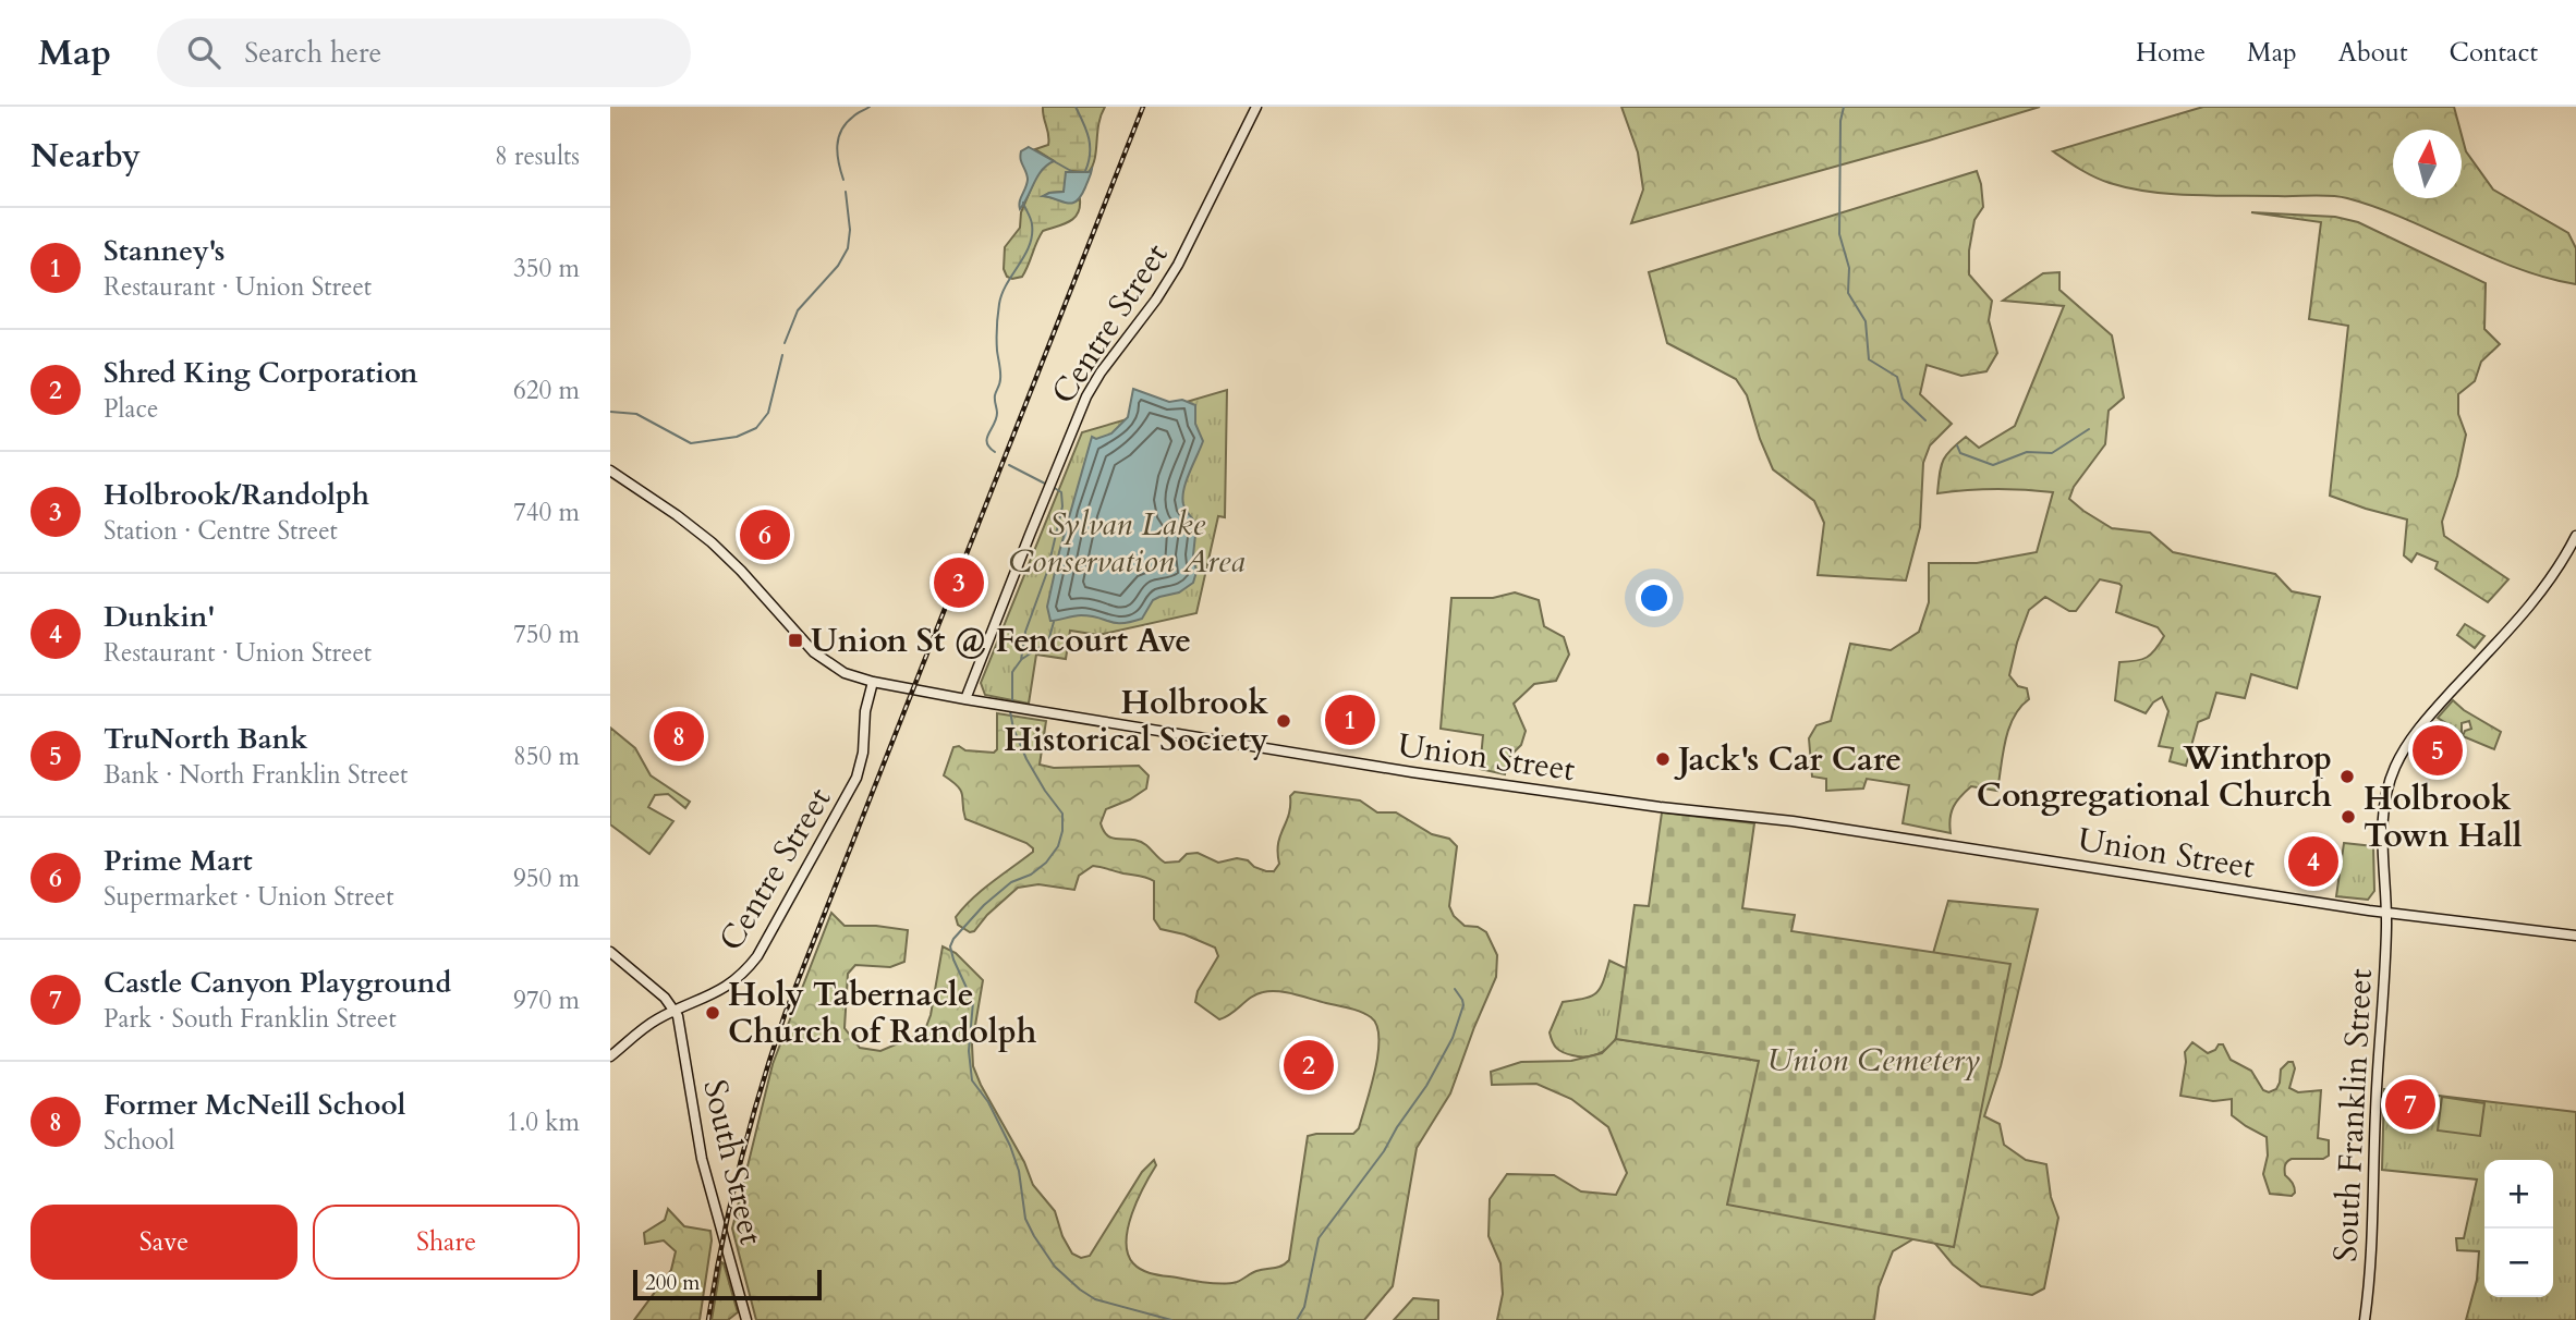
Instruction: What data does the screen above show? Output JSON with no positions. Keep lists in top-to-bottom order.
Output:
{
  "streets": {
    "main road": [
      "Centre Street",
      "Union Street",
      "South Franklin Street",
      "South Street"
    ]
  },
  "crossings": [
    ["Centre Street", "Union Street"],
    ["Centre Street", "South Street"],
    ["Union Street", "South Franklin Street"]
  ],
  "parks": ["Sylvan Lake Conservation Area", "Union Cemetery"],
  "places": {
    "transit": ["Union St @ Fencourt Ave"],
    "other": [
      "Holbrook Historical Society",
      "Jack's Car Care",
      "Winthrop Congregational Church",
      "Holbrook Town Hall",
      "Holy Tabernacle Church of Randolph"
    ]
  },
  "scale_bar": "200 m",
  "north": "top",
  "page": {
    "header": "Map",
    "search": "Search here",
    "nav": [
      "Home",
      "Map",
      "About",
      "Contact"
    ],
    "heading": ["Nearby", "8 results"],
    "list": [
      {
        "mark": "1",
        "name": "Stanney's",
        "note": "Restaurant · Union Street",
        "value": "350 m"
      },
      {
        "mark": "2",
        "name": "Shred King Corporation",
        "note": "Place",
        "value": "620 m"
      },
      {
        "mark": "3",
        "name": "Holbrook/Randolph",
        "note": "Station · Centre Street",
        "value": "740 m"
      },
      {
        "mark": "4",
        "name": "Dunkin'",
        "note": "Restaurant · Union Street",
        "value": "750 m"
      },
      {
        "mark": "5",
        "name": "TruNorth Bank",
        "note": "Bank · North Franklin Street",
        "value": "850 m"
      },
      {
        "mark": "6",
        "name": "Prime Mart",
        "note": "Supermarket · Union Street",
        "value": "950 m"
      },
      {
        "mark": "7",
        "name": "Castle Canyon Playground",
        "note": "Park · South Franklin Street",
        "value": "970 m"
      },
      {
        "mark": "8",
        "name": "Former McNeill School",
        "note": "School",
        "value": "1.0 km"
      }
    ],
    "pins": [
      "6",
      "3",
      "1",
      "8",
      "5",
      "4",
      "2",
      "7"
    ],
    "map_buttons": ["+", "−"],
    "buttons": ["Save", "Share"],
    "scale": "200 m"
  }
}
